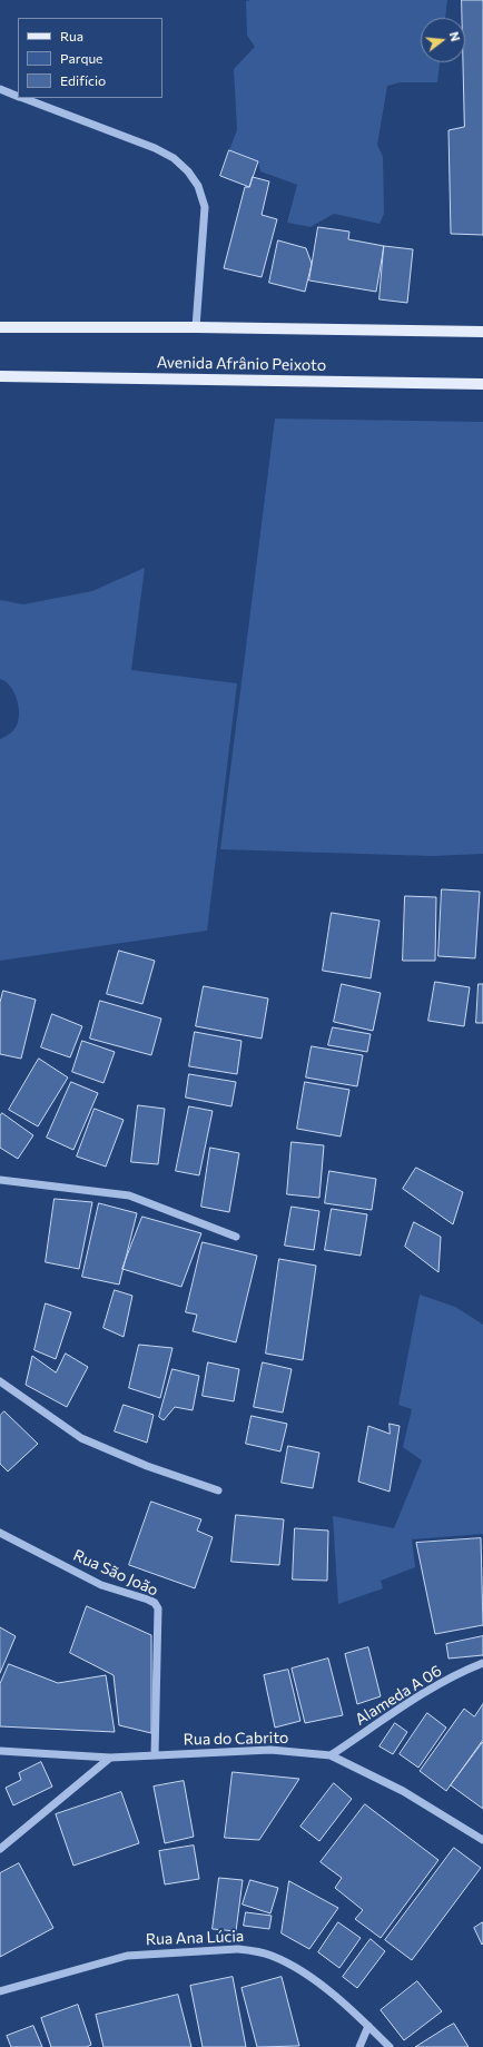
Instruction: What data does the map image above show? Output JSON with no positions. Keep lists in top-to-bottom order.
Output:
{
  "streets": {
    "main road": ["Avenida Afrânio Peixoto"],
    "street": [
      "Rua São João",
      "Alameda A 06",
      "Rua do Cabrito",
      "Rua Ana Lúcia"
    ]
  },
  "crossings": [
    ["Rua São João", "Rua do Cabrito"],
    ["Alameda A 06", "Rua do Cabrito"]
  ],
  "legend": ["Rua", "Parque", "Edifício"],
  "north": "right"
}
